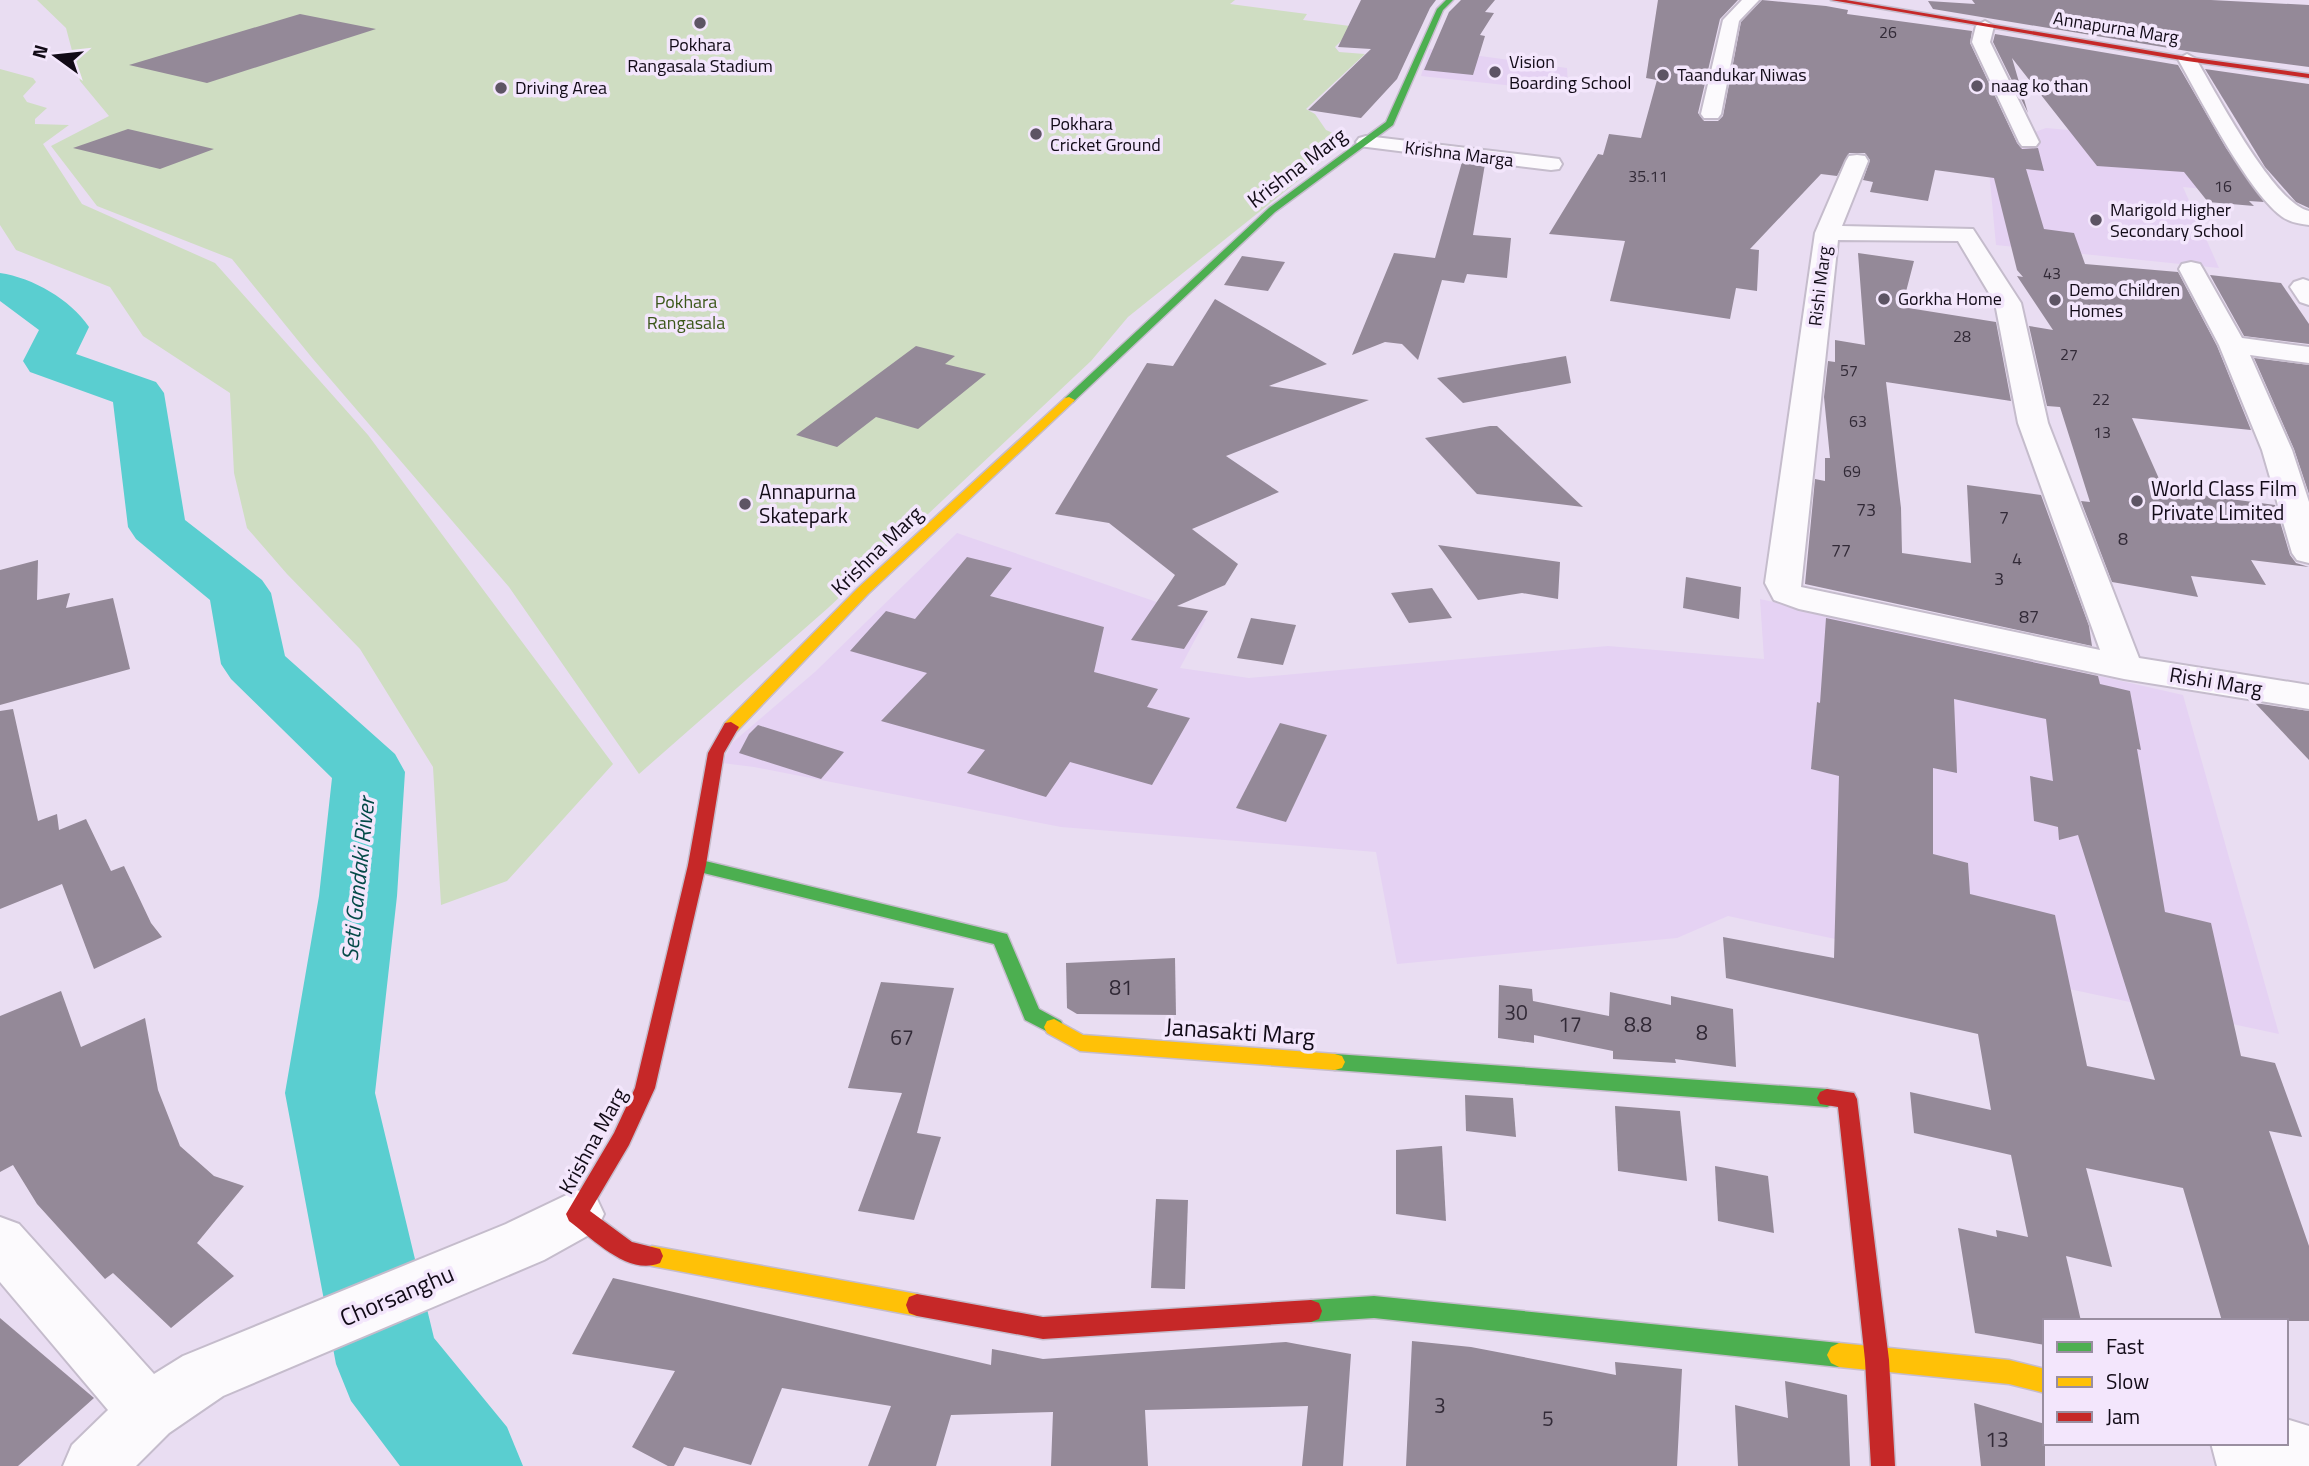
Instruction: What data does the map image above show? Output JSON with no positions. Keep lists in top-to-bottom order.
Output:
{
  "streets": {
    "street": [
      "Annapurna Marg",
      "Krishna Marga",
      "Krishna Marg",
      "Rishi Marg",
      "Janasakti Marg",
      "Chorsanghu"
    ]
  },
  "crossings": [
    ["Krishna Marga", "Krishna Marg"],
    ["Krishna Marg", "Janasakti Marg"],
    ["Krishna Marg", "Chorsanghu"]
  ],
  "water": ["Seti Gandaki River"],
  "parks": ["Pokhara Rangasala"],
  "places": [
    "Pokhara Rangasala Stadium",
    "Vision Boarding School",
    "Taandukar Niwas",
    "naag ko than",
    "Driving Area",
    "Pokhara Cricket Ground",
    "Marigold Higher Secondary School",
    "Gorkha Home",
    "Demo Children Homes",
    "World Class Film Private Limited",
    "Annapurna Skatepark"
  ],
  "house_numbers": [
    "26",
    "35.11",
    "16",
    "43",
    "28",
    "27",
    "57",
    "22",
    "63",
    "13",
    "69",
    "73",
    "7",
    "8",
    "77",
    "4",
    "3",
    "87",
    "81",
    "30",
    "17",
    "8.8",
    "8",
    "67",
    "3",
    "5",
    "13"
  ],
  "legend": ["Fast", "Slow", "Jam"],
  "north": "left"
}
